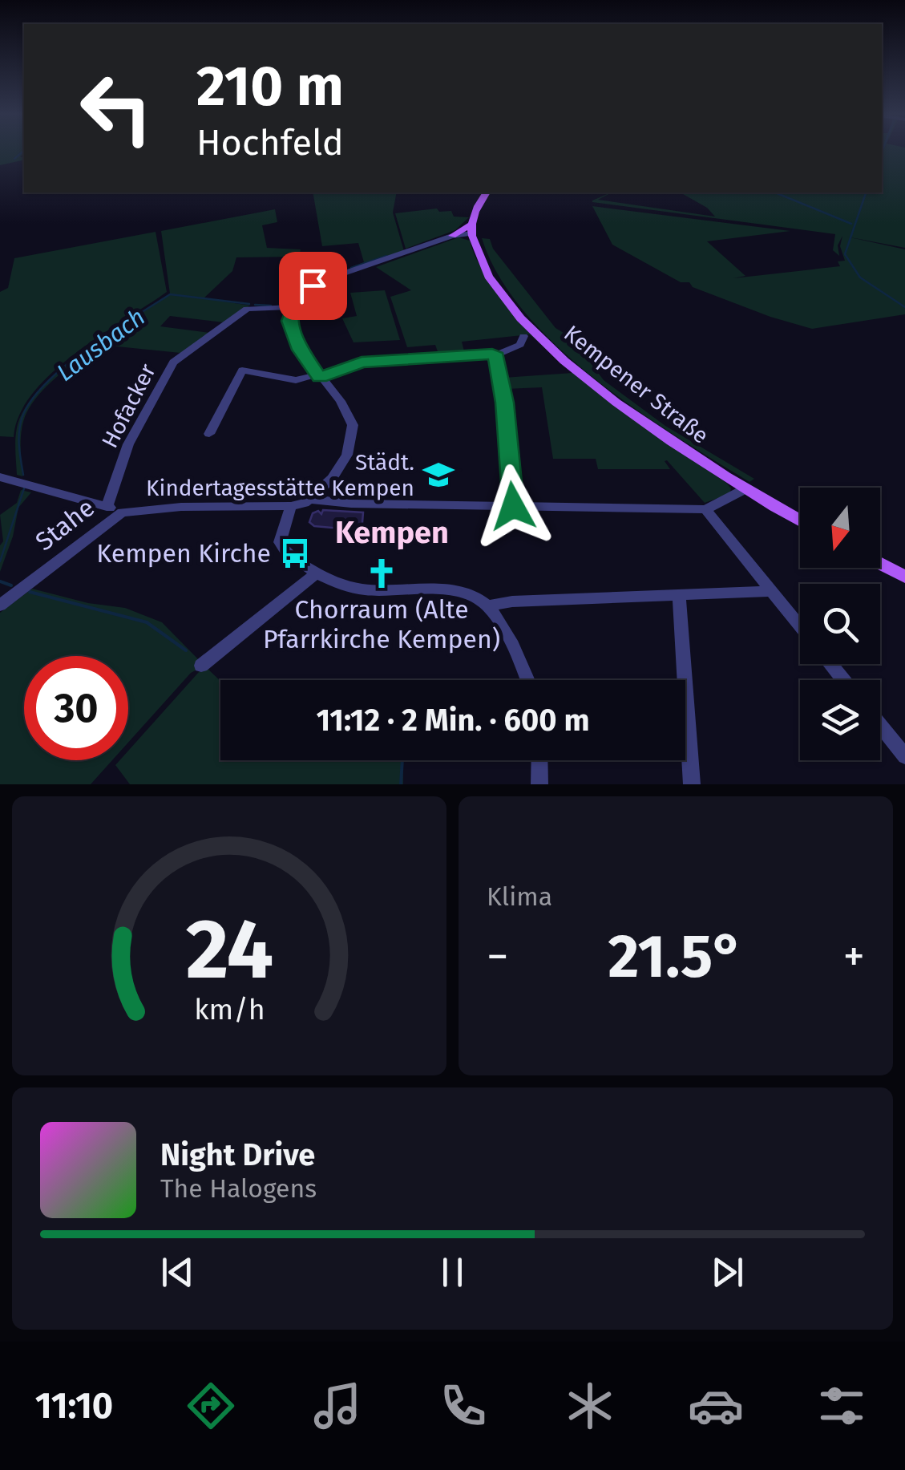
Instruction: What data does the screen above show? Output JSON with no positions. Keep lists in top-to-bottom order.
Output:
{
  "streets": {
    "main road": ["Kempener Straße"],
    "street": ["Hofacker", "Stahe"]
  },
  "districts": ["Kempen"],
  "water": ["Lausbach"],
  "places": {
    "school or university": ["Städt. Kindertagesstätte Kempen"],
    "bus stop": ["Kempen Kirche"],
    "church": ["Chorraum (Alte Pfarrkirche Kempen)"]
  },
  "north": "bottom",
  "page": {
    "turn": ["210 m", "Hochfeld"],
    "limit": "30",
    "trip": "11:12 · 2 Min. · 600 m",
    "tile": "Klima",
    "heat": ["−", "21.5°", "+"],
    "song": ["Night Drive", "The Halogens"],
    "tabs": "11:10",
    "gauge": ["24", "km/h"]
  }
}
